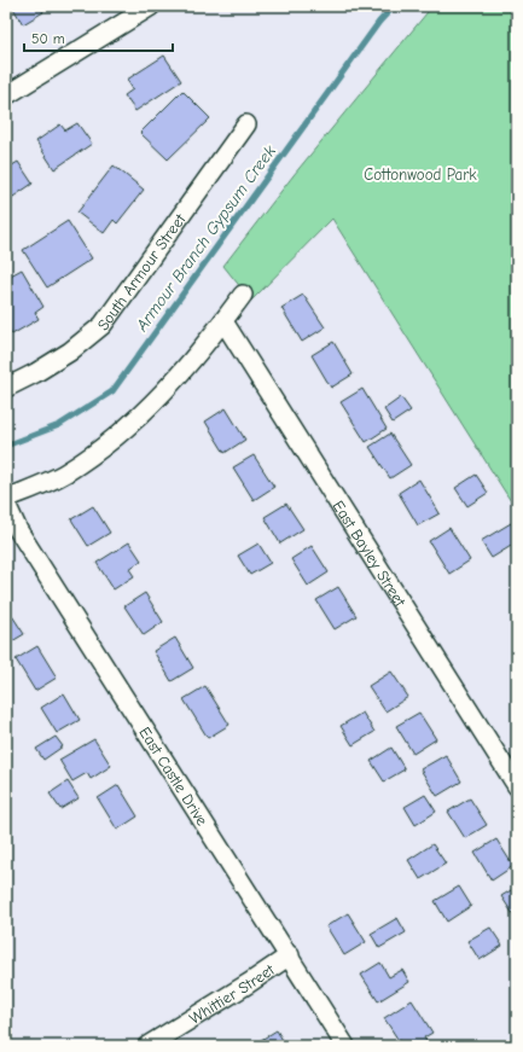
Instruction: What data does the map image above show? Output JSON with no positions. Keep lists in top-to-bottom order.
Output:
{
  "streets": {
    "street": [
      "South Armour Street",
      "East Bayley Street",
      "East Castle Drive",
      "Whittier Street"
    ]
  },
  "crossings": [
    ["East Castle Drive", "Whittier Street"]
  ],
  "water": ["Armour Branch Gypsum Creek"],
  "parks": ["Cottonwood Park"],
  "scale_bar": "50 m"
}
